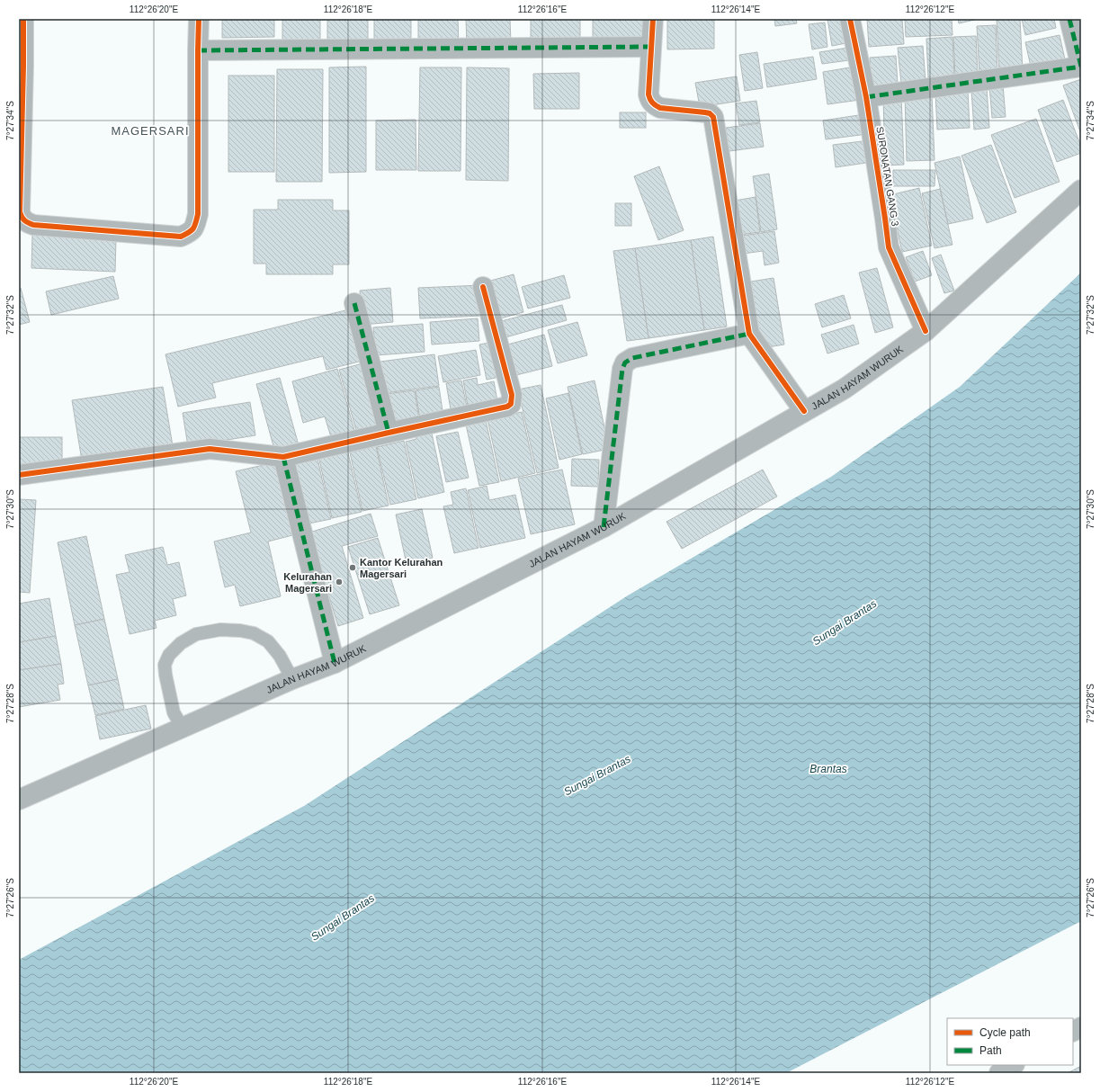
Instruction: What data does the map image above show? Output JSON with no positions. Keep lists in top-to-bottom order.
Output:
{
  "streets": {
    "main road": ["JALAN HAYAM WURUK"],
    "street": ["SURONATAN GANG 3"]
  },
  "crossings": [
    ["SURONATAN GANG 3", "JALAN HAYAM WURUK"]
  ],
  "districts": ["MAGERSARI"],
  "water": ["Sungai Brantas", "Brantas"],
  "places": ["Kantor Kelurahan Magersari", "Kelurahan Magersari"],
  "legend": ["Cycle path", "Path"],
  "coordinates": [
    "112°26'20\"E",
    "112°26'18\"E",
    "112°26'16\"E",
    "112°26'14\"E",
    "112°26'12\"E",
    "7°27'34\"S",
    "7°27'32\"S",
    "7°27'30\"S",
    "7°27'28\"S",
    "7°27'26\"S"
  ]
}
